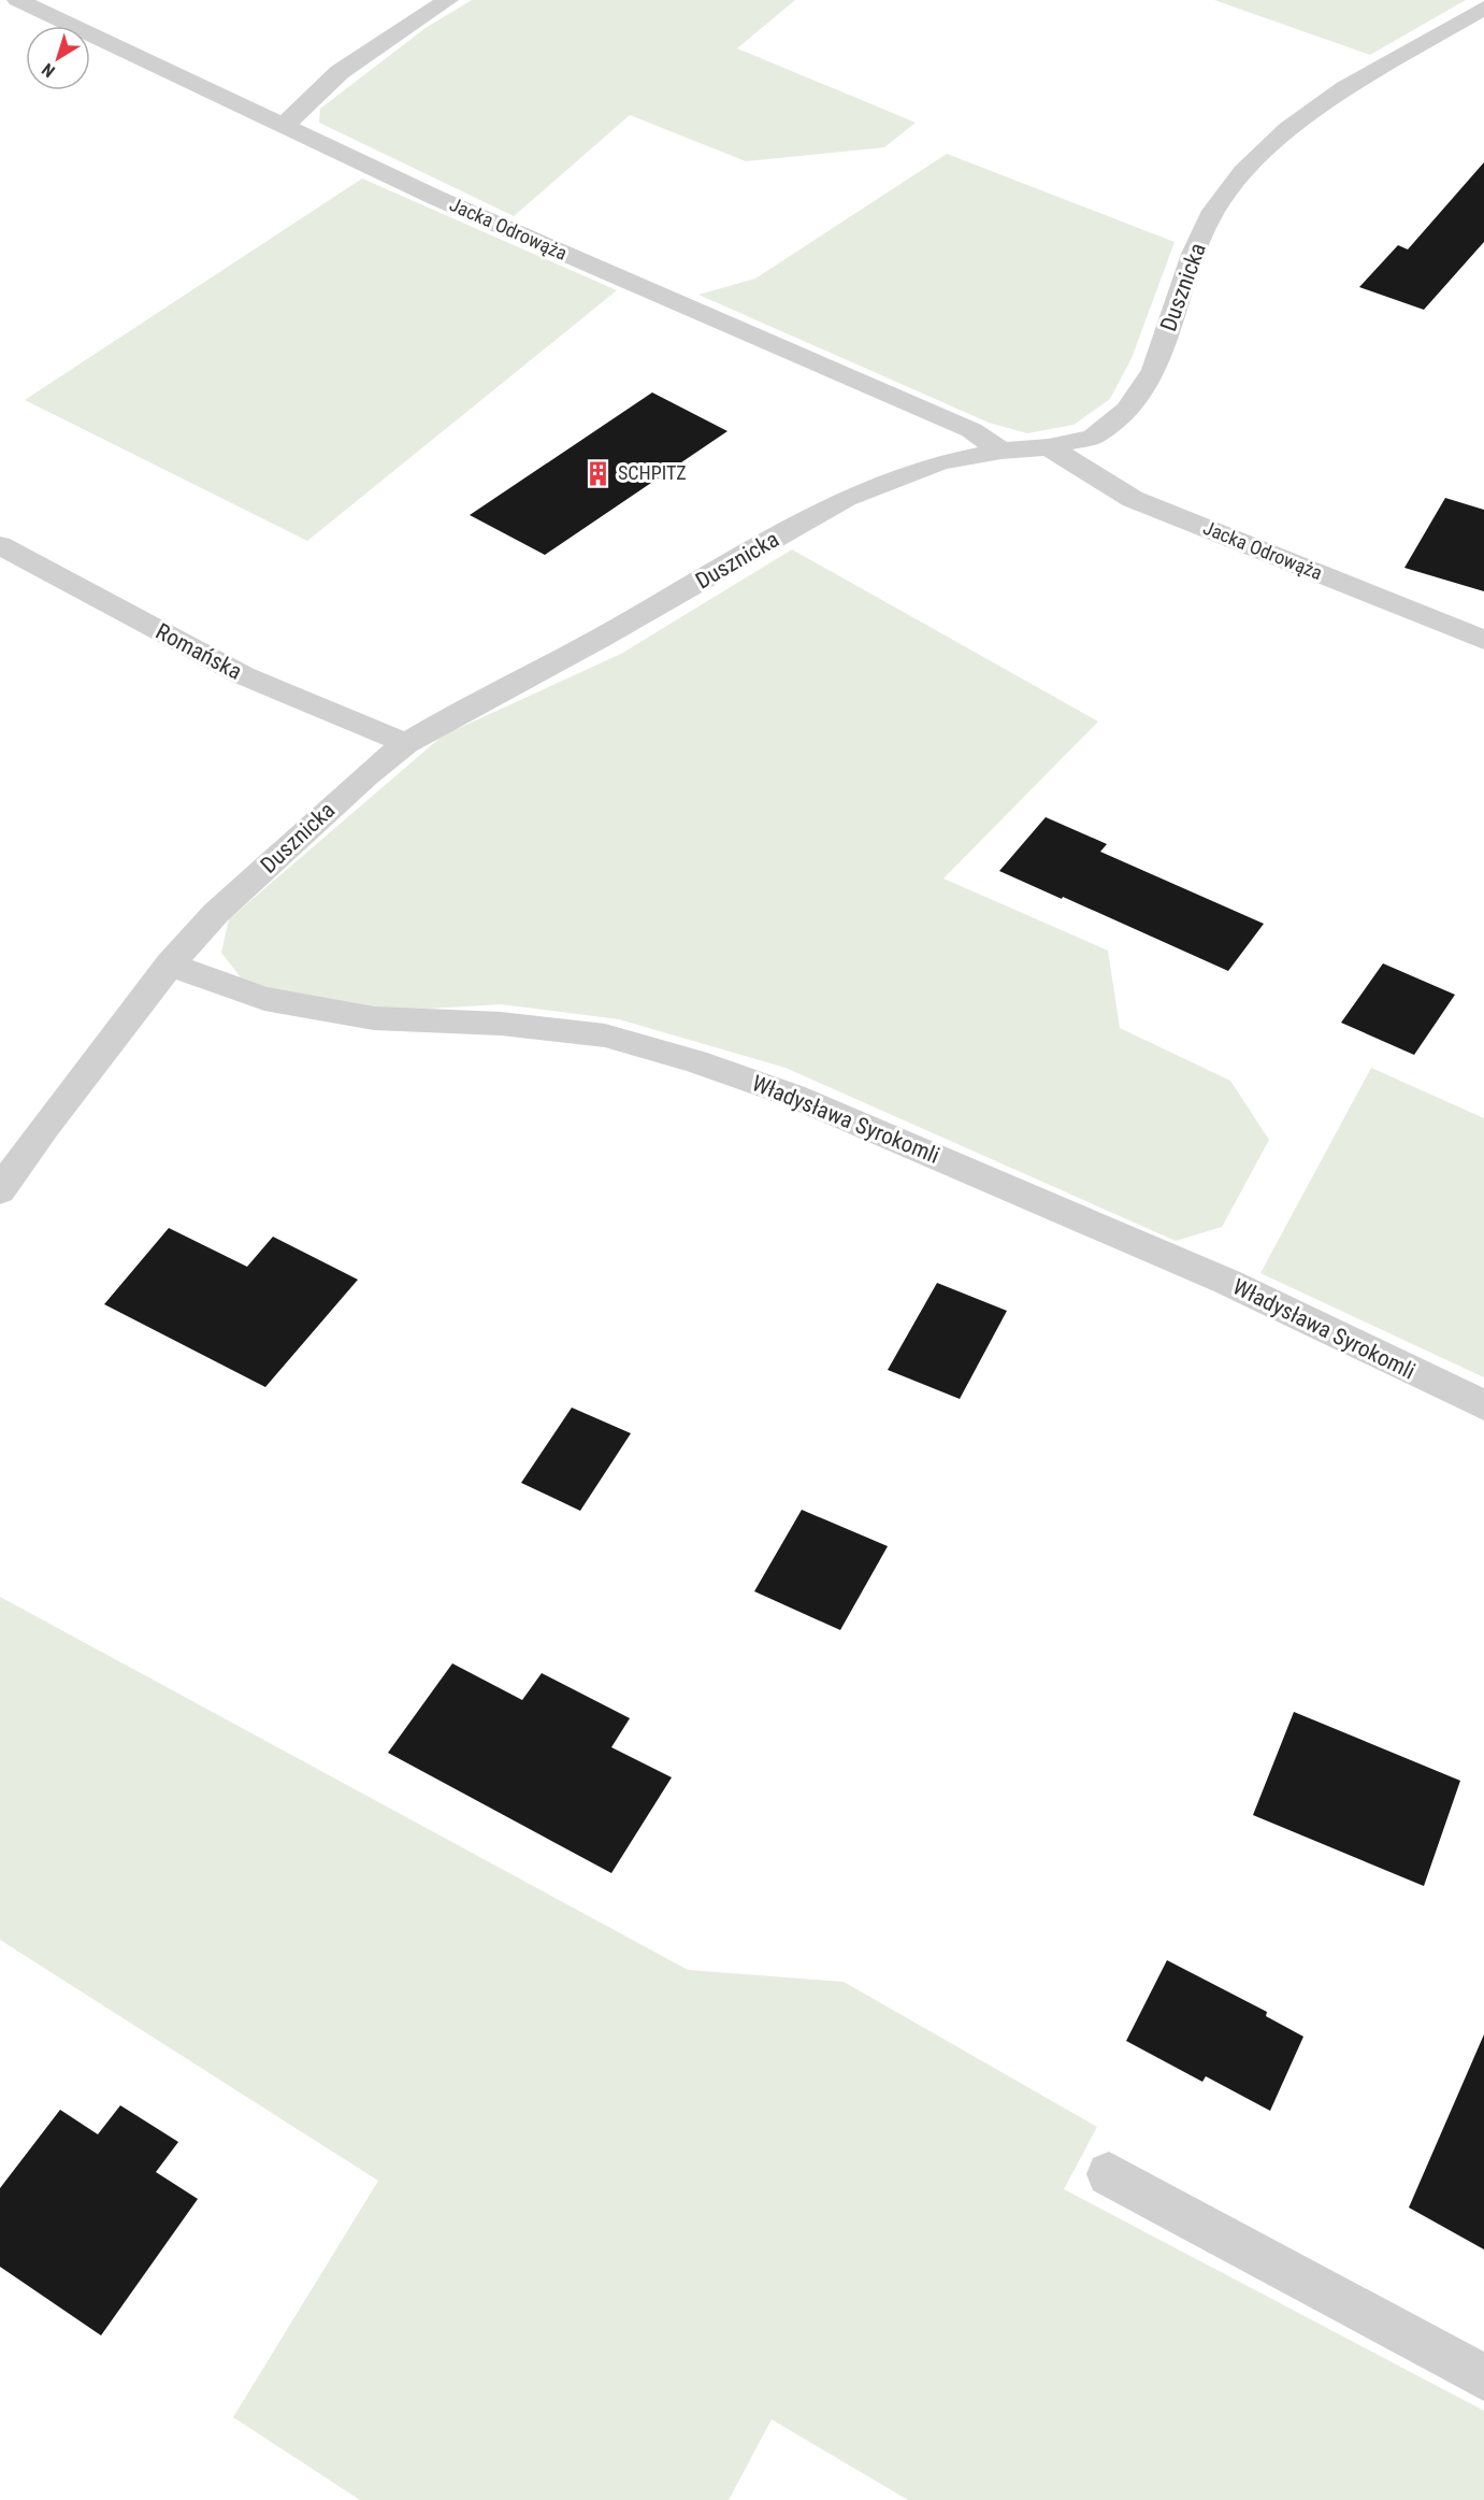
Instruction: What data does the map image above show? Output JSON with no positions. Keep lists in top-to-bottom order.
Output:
{
  "streets": {
    "street": [
      "Jacka Odrowąża",
      "Dusznicka",
      "Romańska",
      "Władysława Syrokomli"
    ]
  },
  "crossings": [
    ["Jacka Odrowąża", "Dusznicka"],
    ["Dusznicka", "Romańska"],
    ["Dusznicka", "Władysława Syrokomli"]
  ],
  "places": {
    "building": ["SCHPITZ"]
  },
  "north": "bottom left"
}
